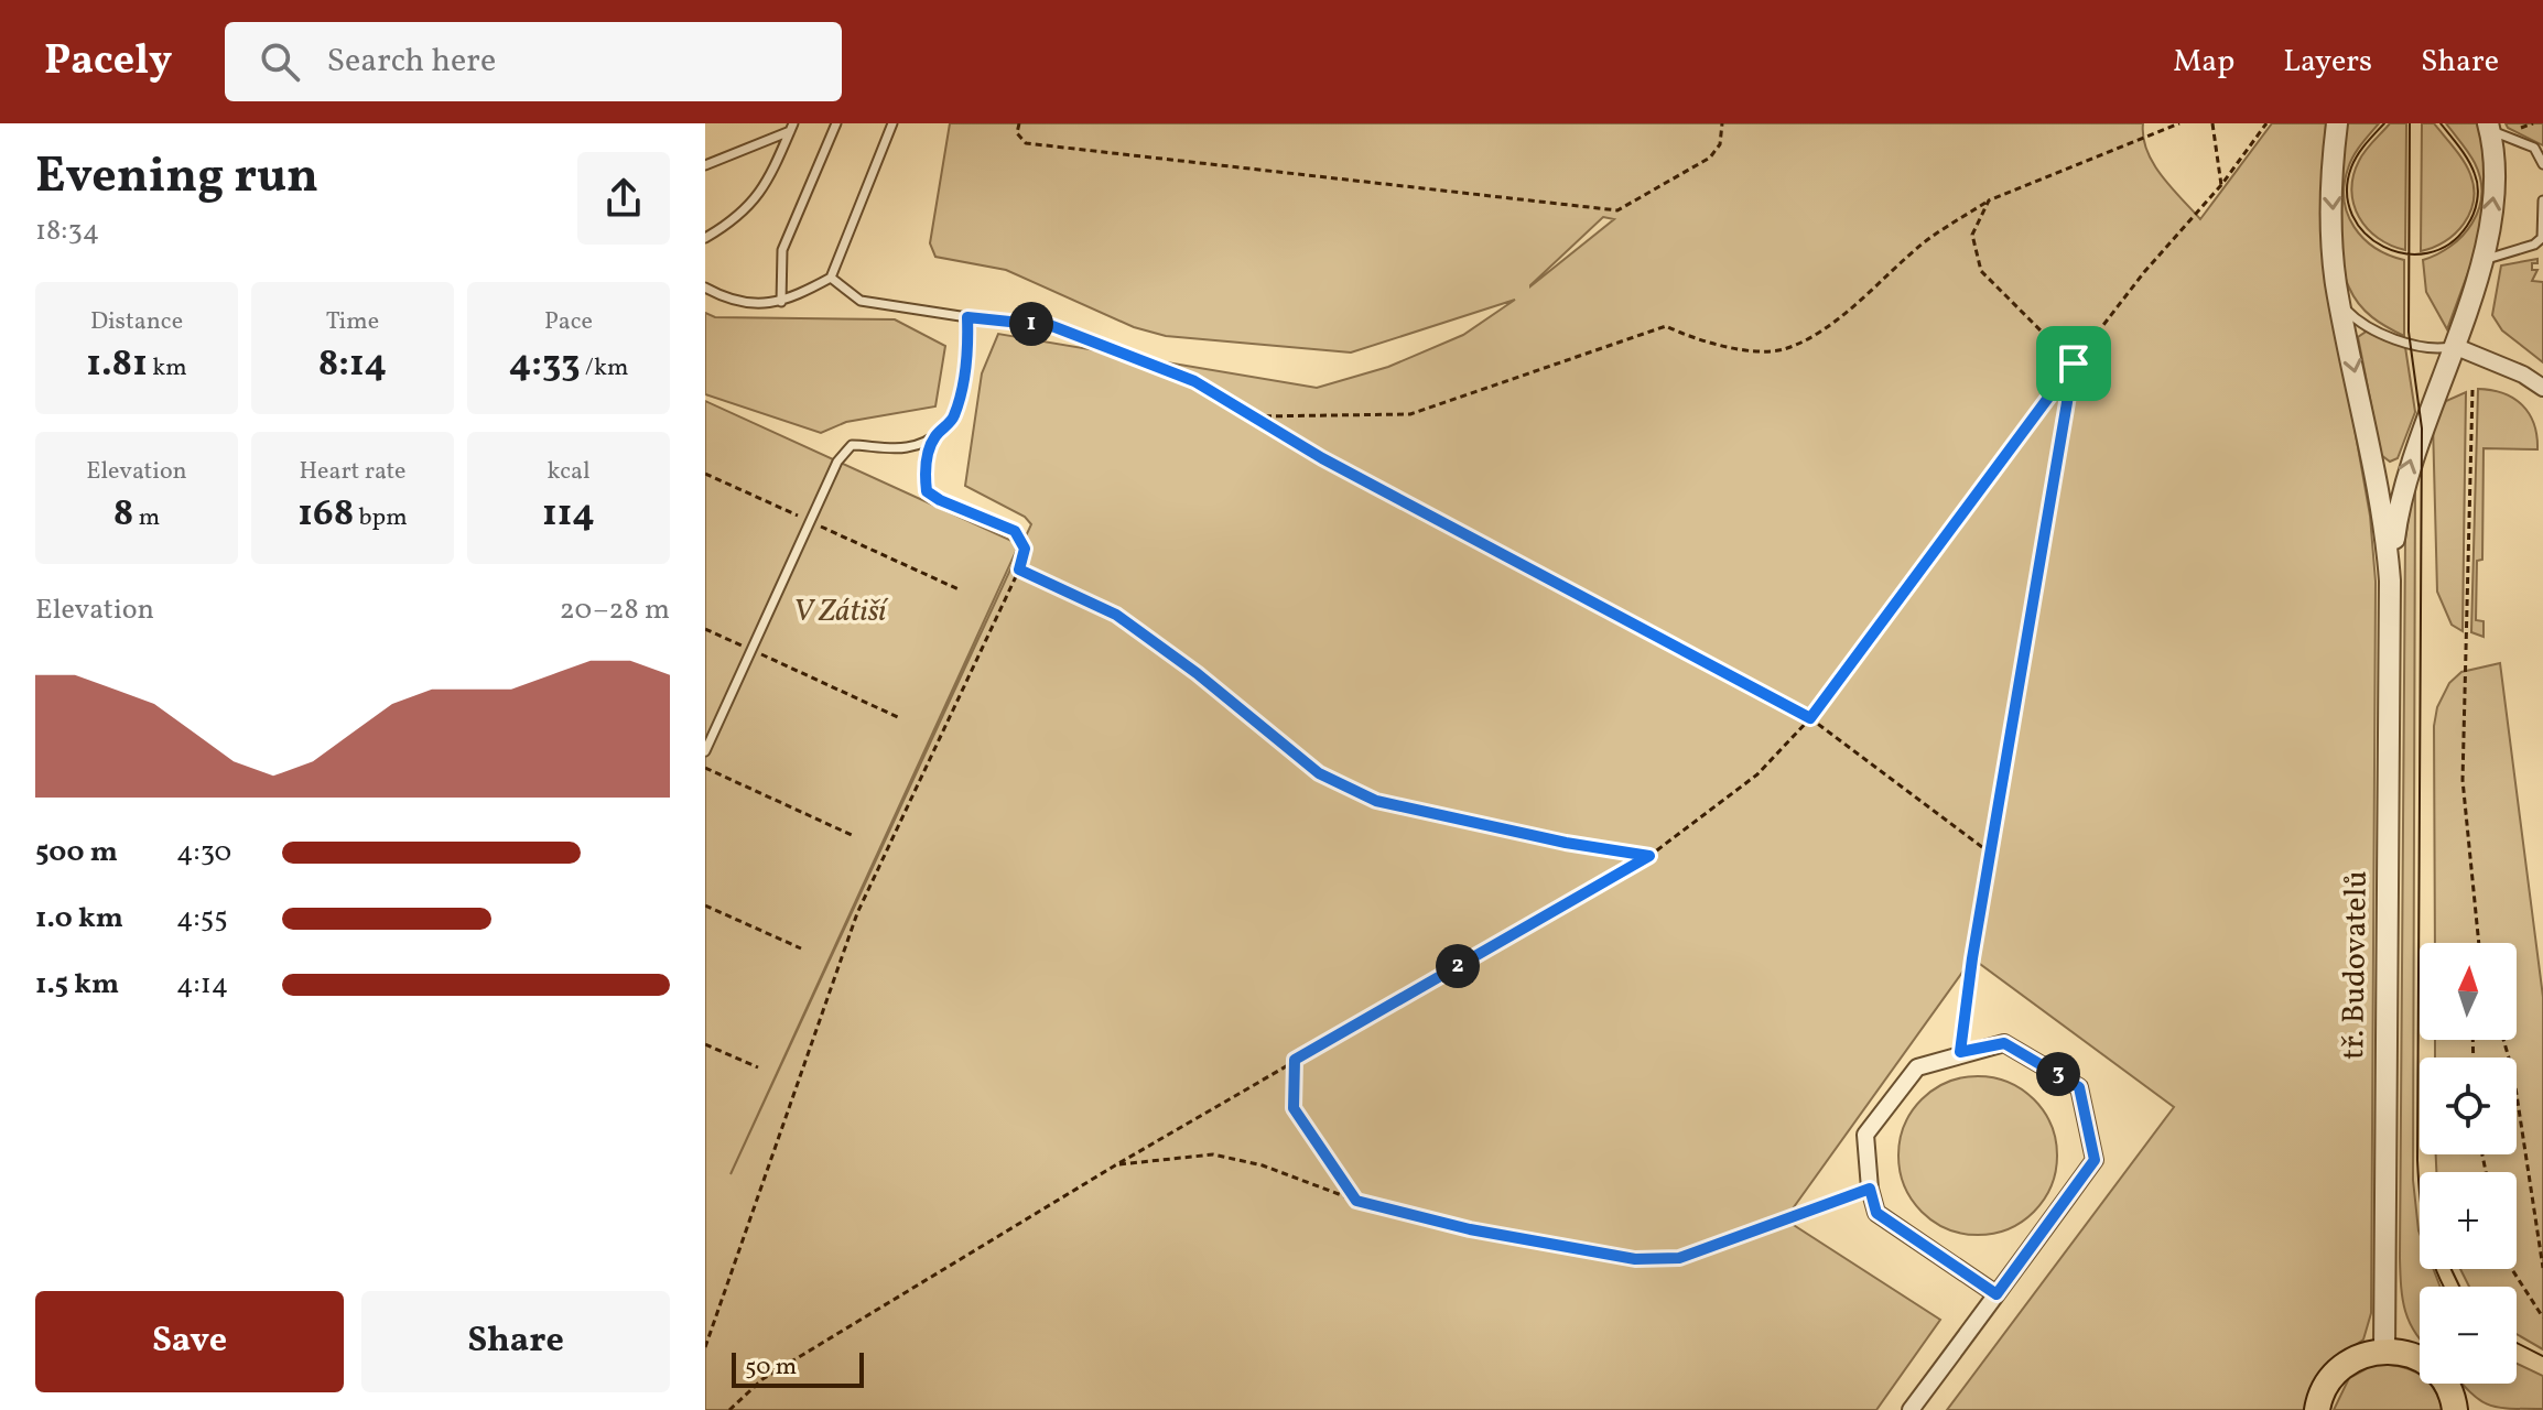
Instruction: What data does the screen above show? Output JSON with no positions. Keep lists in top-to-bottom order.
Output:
{
  "streets": {
    "street": ["tř. Budovatelů"]
  },
  "parks": ["V Zátiší"],
  "scale_bar": "50 m",
  "north": "top",
  "page": {
    "header": "Pacely",
    "search": "Search here",
    "nav": ["Map", "Layers", "Share"],
    "heading": ["Evening run", "18:34"],
    "stats": [
      ["Distance", "1.81 km"],
      ["Time", "8:14"],
      ["Pace", "4:33 /km"],
      ["Elevation", "8 m"],
      ["Heart rate", "168 bpm"],
      ["kcal", "114"]
    ],
    "pins": ["1", "2", "3"],
    "chart": ["Elevation", "20–28 m"],
    "list": [
      {
        "name": "500 m",
        "note": "4:30"
      },
      {
        "name": "1.0 km",
        "note": "4:55"
      },
      {
        "name": "1.5 km",
        "note": "4:14"
      }
    ],
    "map_buttons": ["+", "−"],
    "buttons": ["Save", "Share"],
    "scale": "50 m"
  }
}
